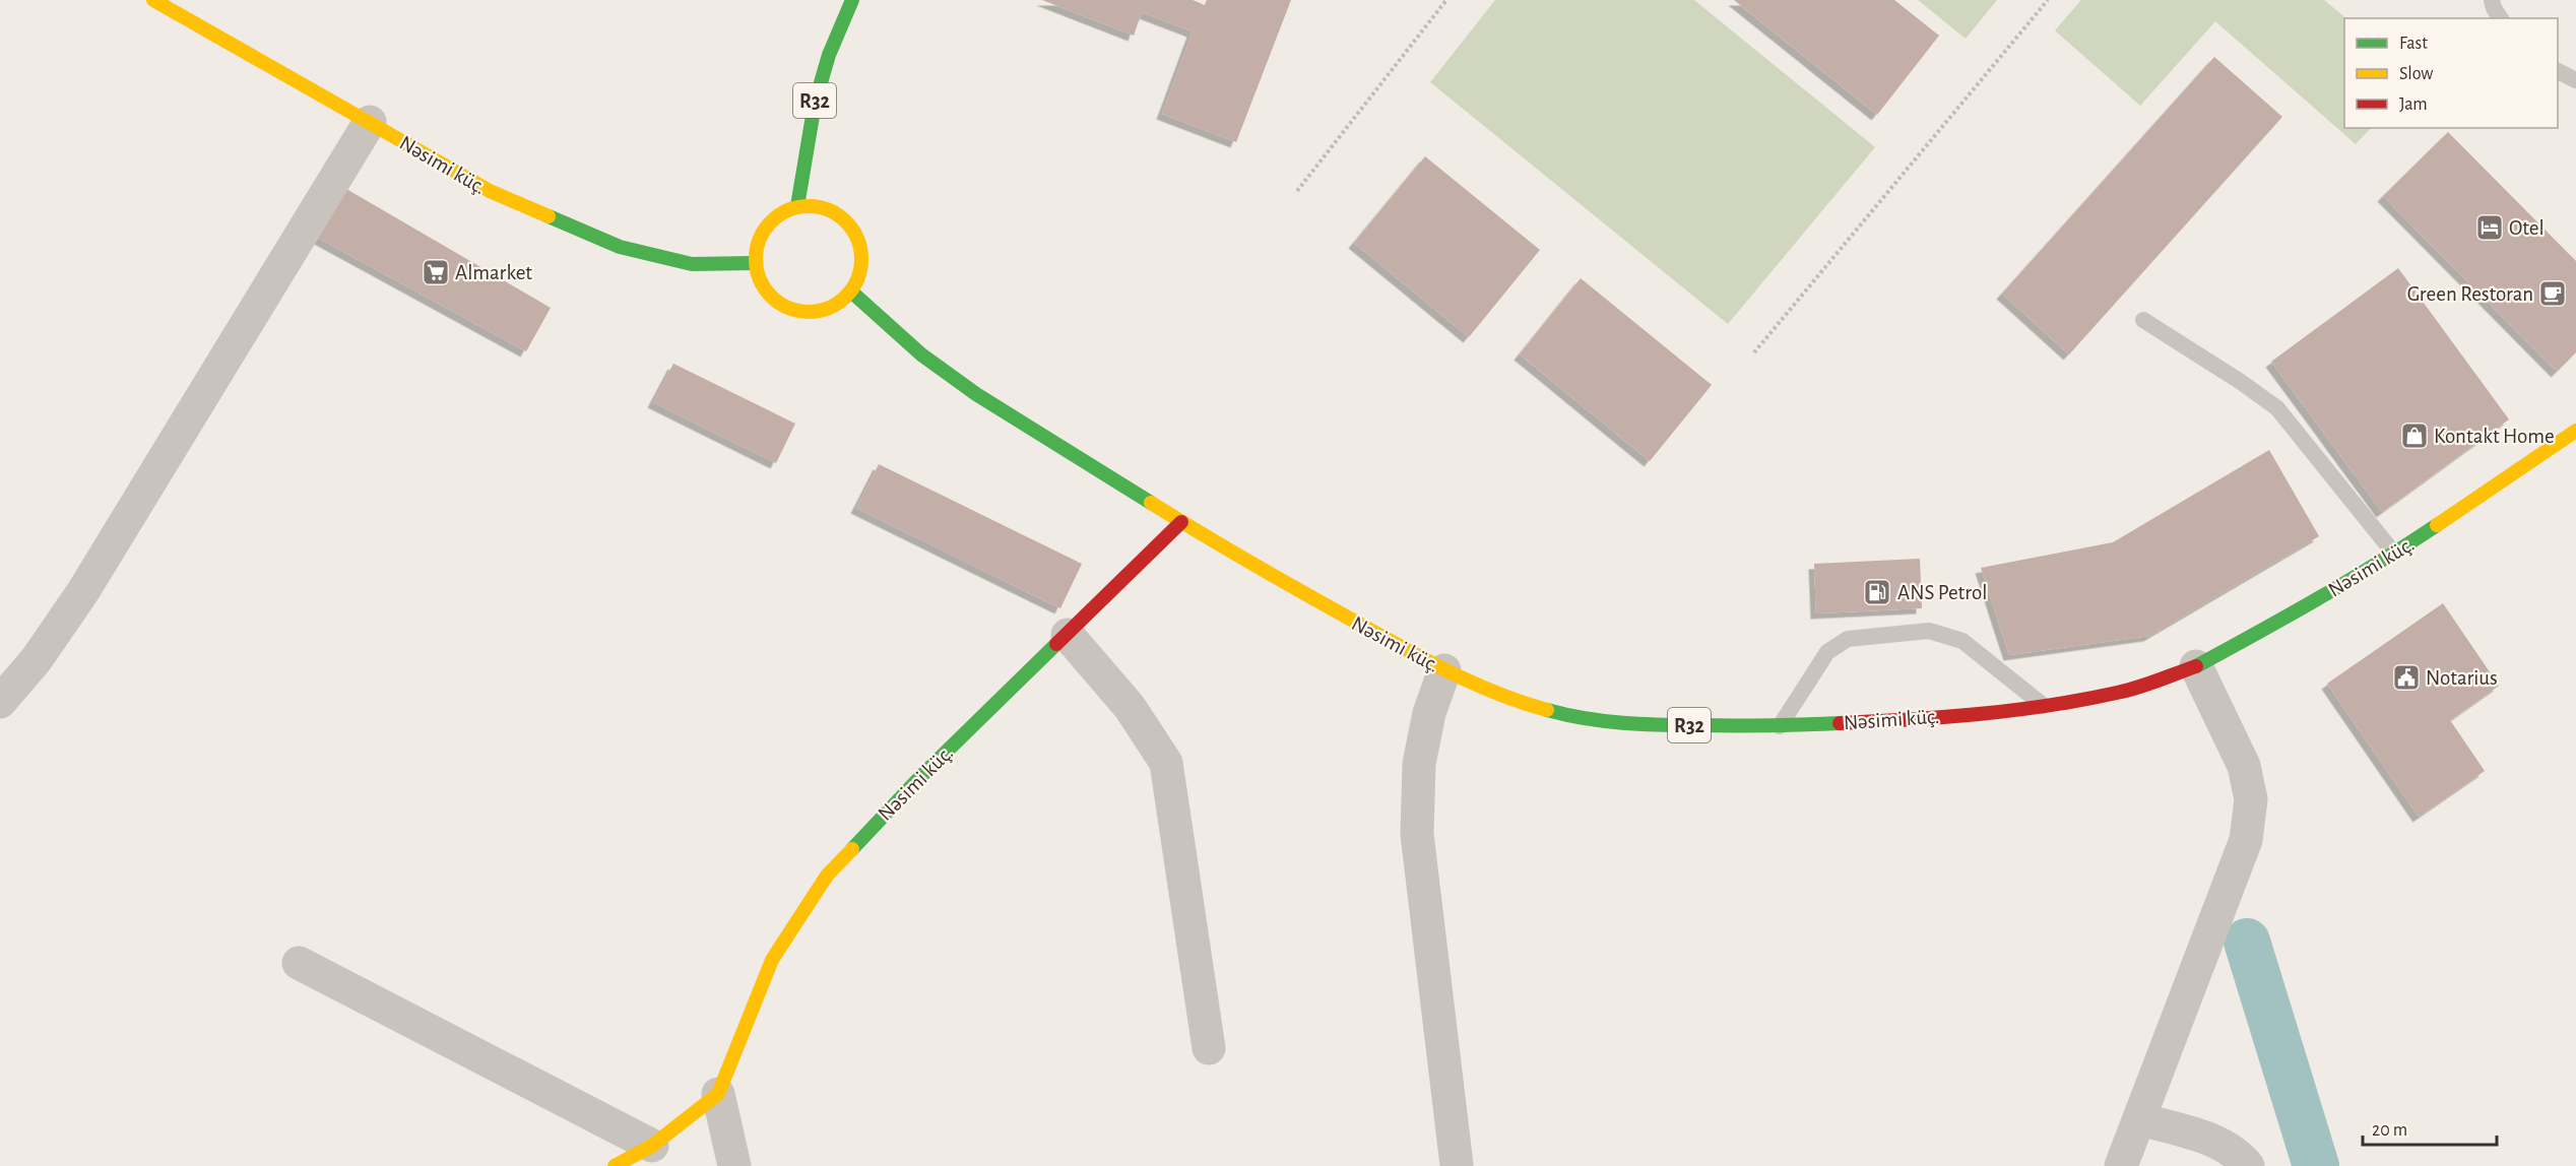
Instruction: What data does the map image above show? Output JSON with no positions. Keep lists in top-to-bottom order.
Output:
{
  "streets": {
    "main road": ["R32", "Nəsimi küç."]
  },
  "crossings": [
    ["R32", "Nəsimi küç."]
  ],
  "places": {
    "hotel": ["Otel"],
    "supermarket": ["Almarket"],
    "cafe": ["Green Restoran"],
    "shop": ["Kontakt Home"],
    "fuel station": ["ANS Petrol"],
    "public building": ["Notarius"]
  },
  "legend": ["Fast", "Slow", "Jam"],
  "scale_bar": "20 m"
}
